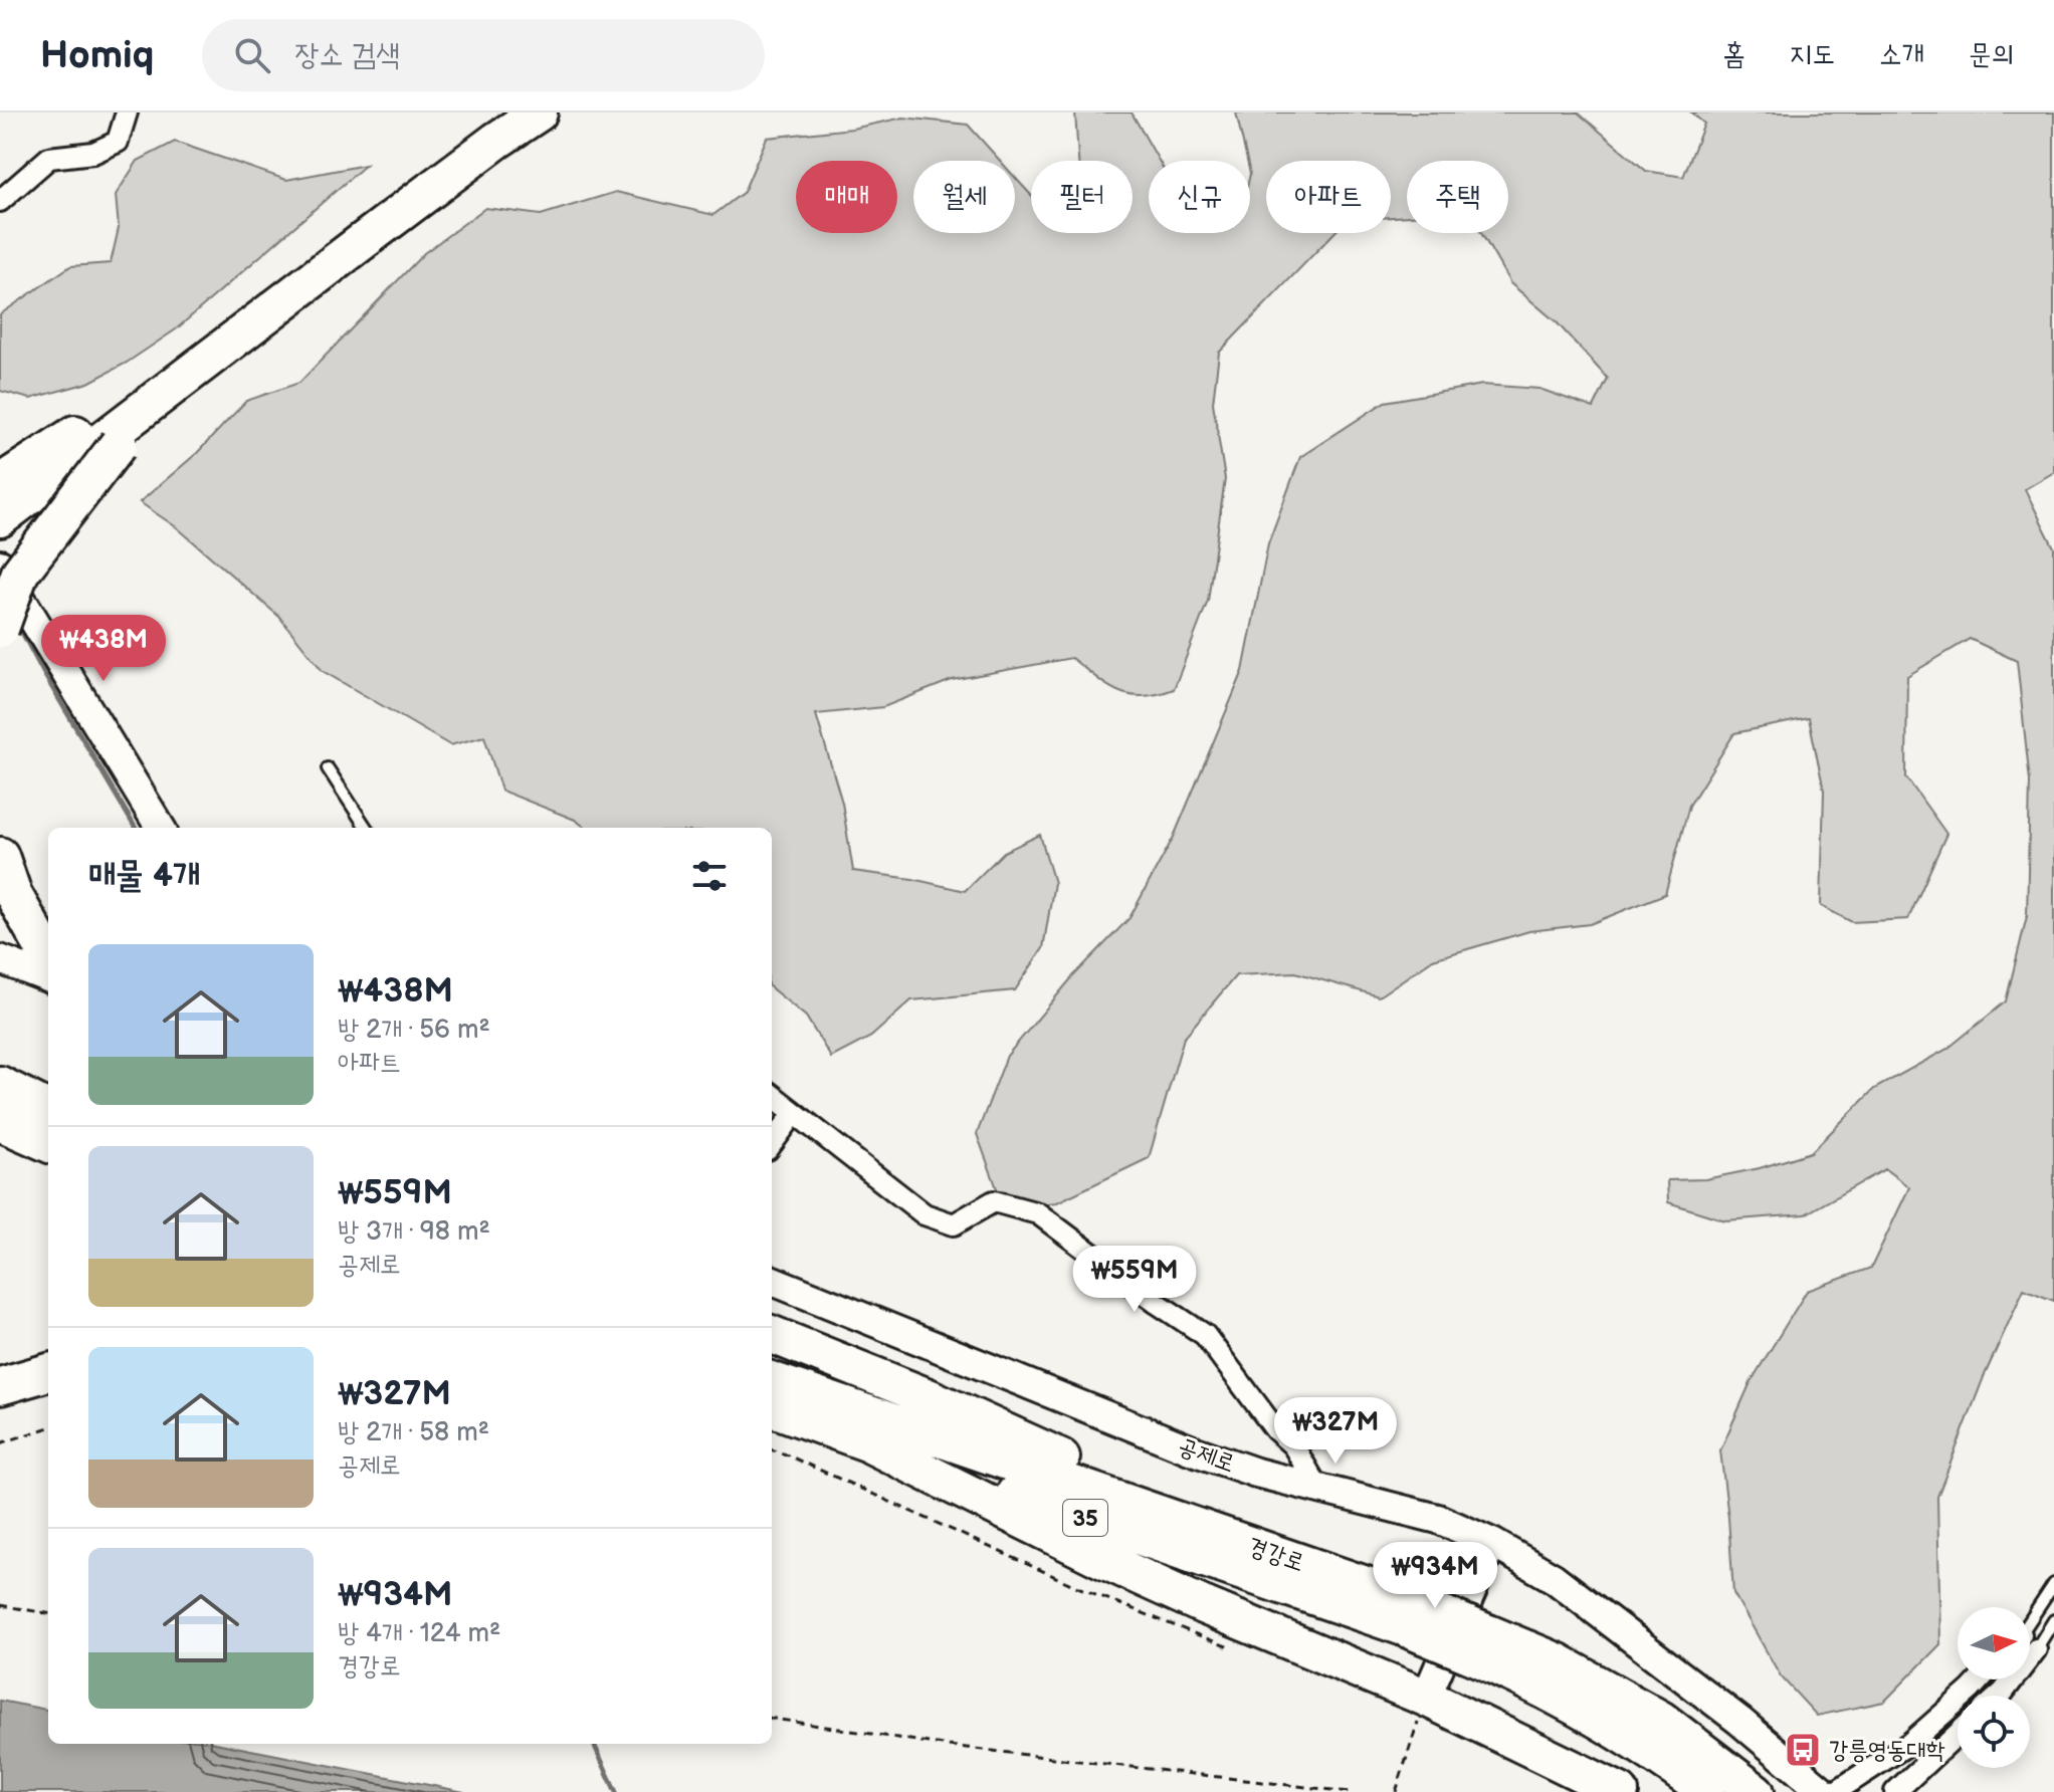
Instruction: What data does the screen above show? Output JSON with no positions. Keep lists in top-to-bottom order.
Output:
{
  "streets": {
    "highway": ["35", "경강로"],
    "street": ["공제로"]
  },
  "places": {
    "bus stop": ["강릉영동대학"]
  },
  "north": "right",
  "page": {
    "header": "Homiq",
    "search": "장소 검색",
    "nav": [
      "홈",
      "지도",
      "소개",
      "문의"
    ],
    "chip": [
      "매매",
      "월세",
      "필터",
      "신규",
      "아파트",
      "주택"
    ],
    "price": [
      "₩438M",
      "₩559M",
      "₩327M",
      "₩934M"
    ],
    "heading": "매물 4개",
    "list": [
      {
        "name": "₩438M",
        "note": "방 2개 · 56 m² · 아파트"
      },
      {
        "name": "₩559M",
        "note": "방 3개 · 98 m² · 공제로"
      },
      {
        "name": "₩327M",
        "note": "방 2개 · 58 m² · 공제로"
      },
      {
        "name": "₩934M",
        "note": "방 4개 · 124 m² · 경강로"
      }
    ]
  }
}
